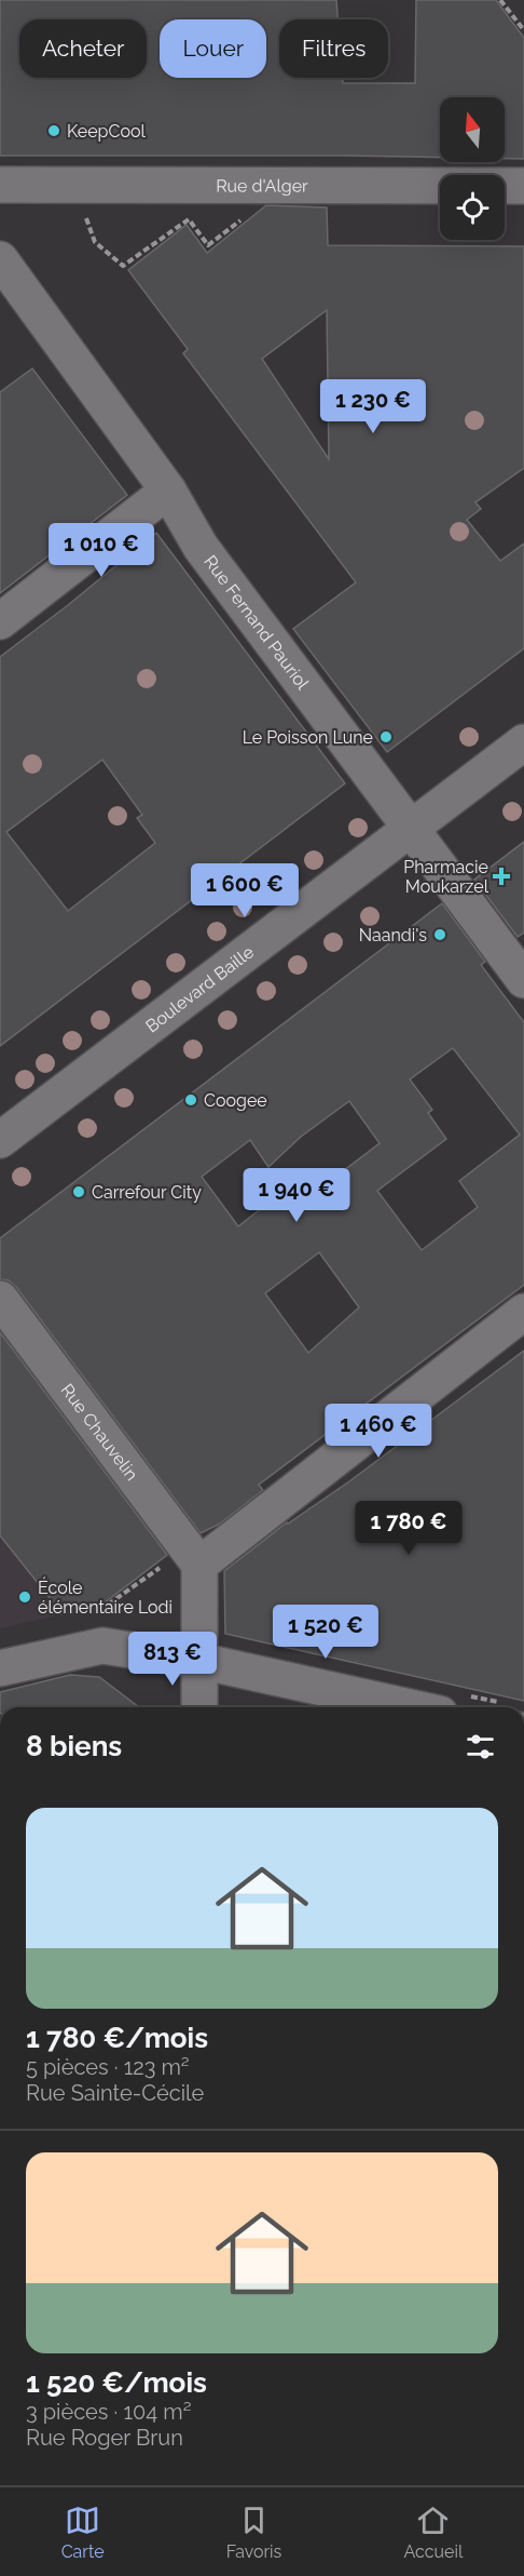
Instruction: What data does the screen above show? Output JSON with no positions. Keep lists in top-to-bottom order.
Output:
{
  "streets": {
    "street": [
      "Rue d'Alger",
      "Rue Fernand Pauriol",
      "Boulevard Baille",
      "Rue Chauvelin"
    ]
  },
  "crossings": [
    ["Rue Fernand Pauriol", "Boulevard Baille"]
  ],
  "places": {
    "other": [
      "KeepCool",
      "Le Poisson Lune",
      "Naandi's",
      "Coogee",
      "Carrefour City",
      "École élémentaire Lodi"
    ],
    "health": ["Pharmacie Moukarzel"]
  },
  "north": "top",
  "page": {
    "chip": ["Acheter", "Louer", "Filtres"],
    "price": [
      "1 230 €",
      "1 010 €",
      "1 600 €",
      "1 940 €",
      "1 460 €",
      "1 780 €",
      "1 520 €",
      "813 €"
    ],
    "heading": "8 biens",
    "list": [
      {
        "name": "1 780 €/mois",
        "note": "5 pièces · 123 m² · Rue Sainte-Cécile"
      },
      {
        "name": "1 520 €/mois",
        "note": "3 pièces · 104 m² · Rue Roger Brun"
      }
    ],
    "tabs": ["Carte", "Favoris", "Accueil"]
  }
}
